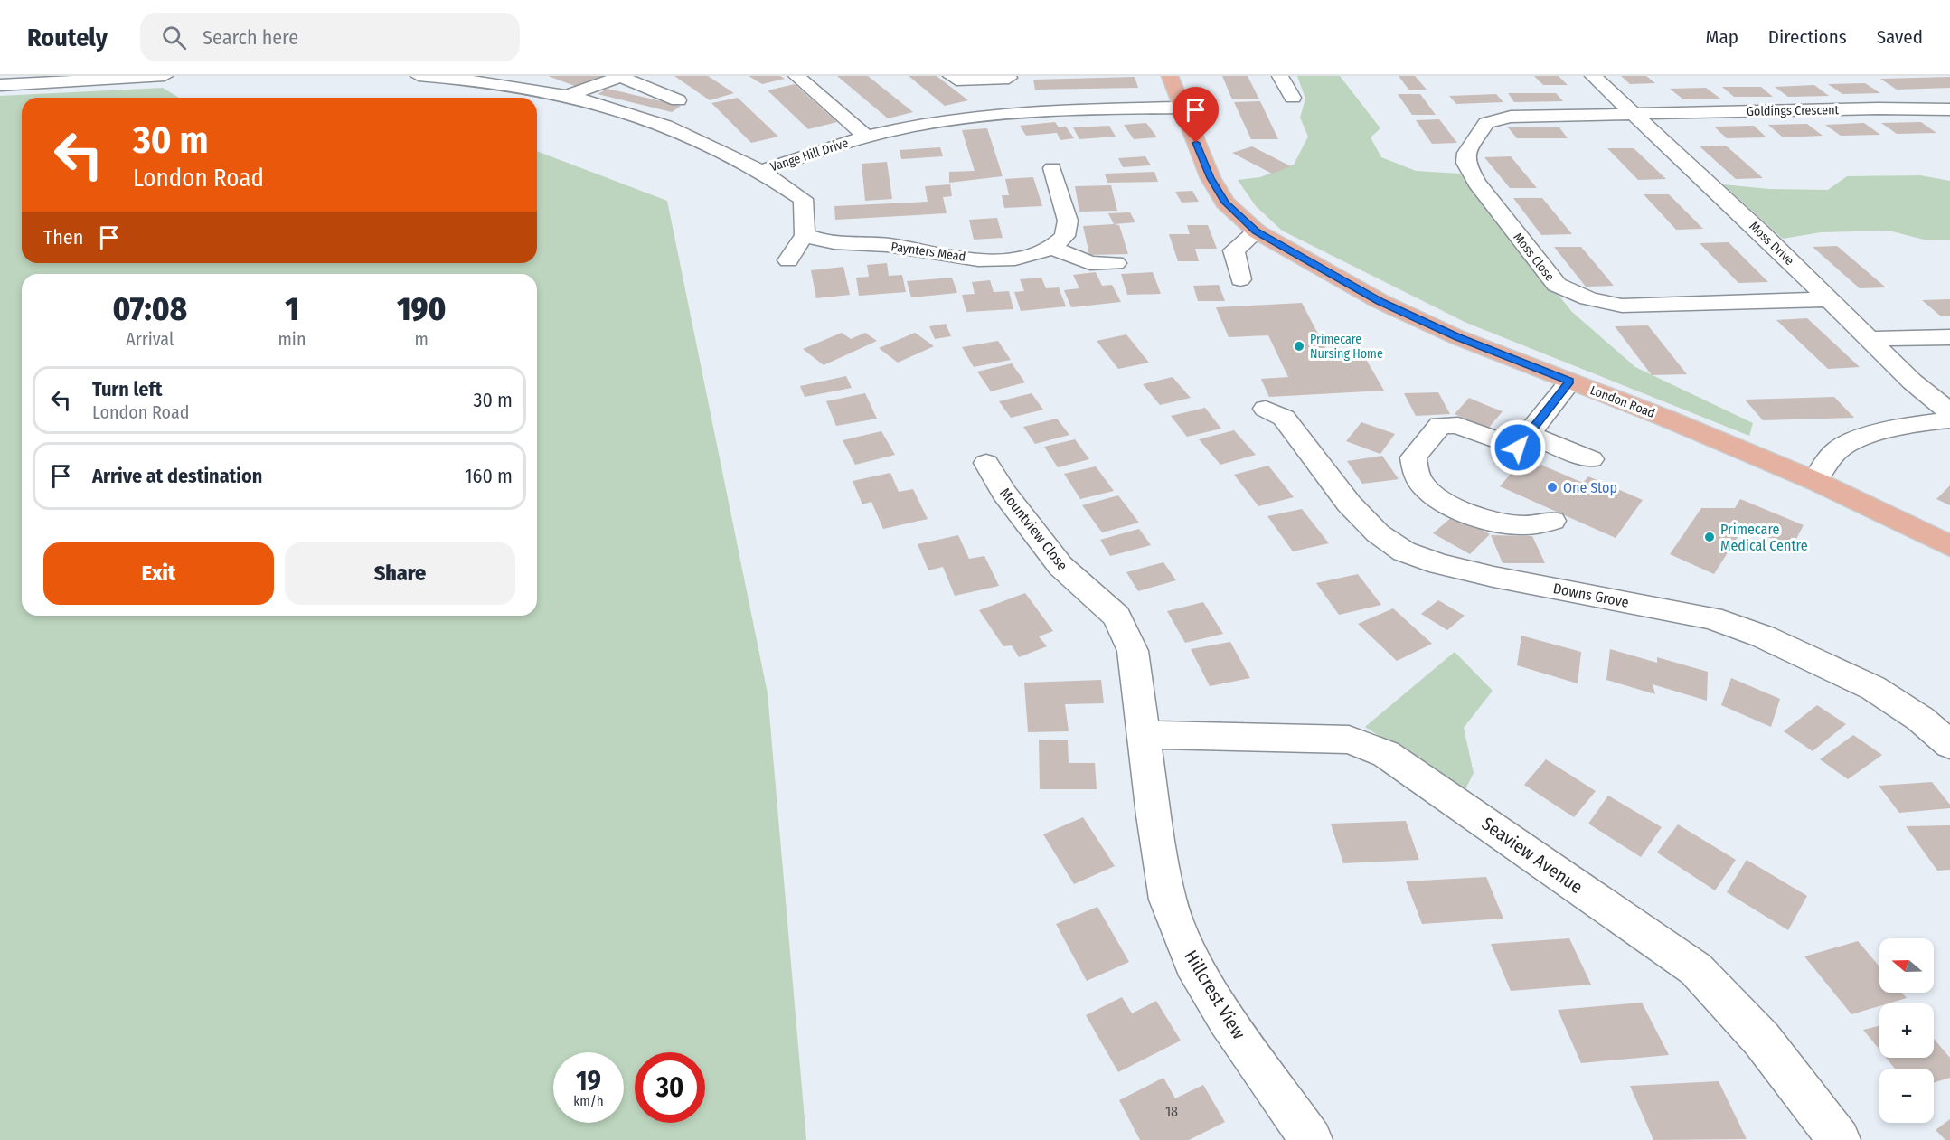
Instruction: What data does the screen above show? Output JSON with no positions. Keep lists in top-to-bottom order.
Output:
{
  "streets": {
    "main road": ["London Road"],
    "street": [
      "Goldings Crescent",
      "Vange Hill Drive",
      "Moss Drive",
      "Paynters Mead",
      "Moss Close",
      "Mountview Close",
      "Downs Grove",
      "Seaview Avenue",
      "Hillcrest View"
    ]
  },
  "crossings": [
    ["Goldings Crescent", "Moss Drive"],
    ["Goldings Crescent", "Moss Close"],
    ["Vange Hill Drive", "London Road"],
    ["Moss Drive", "Moss Close"],
    ["Mountview Close", "Seaview Avenue"],
    ["Mountview Close", "Hillcrest View"],
    ["Seaview Avenue", "Hillcrest View"]
  ],
  "places": ["Primecare Nursing Home", "One Stop", "Primecare Medical Centre"],
  "house_numbers": ["18"],
  "north": "left",
  "page": {
    "header": "Routely",
    "search": "Search here",
    "nav": ["Map", "Directions", "Saved"],
    "turn": ["30 m", "London Road"],
    "then": "Then",
    "eta": [
      "07:08",
      "Arrival",
      "1",
      "min",
      "190",
      "m"
    ],
    "list": [
      {
        "name": "Turn left",
        "note": "London Road",
        "value": "30 m"
      },
      {
        "name": "Arrive at destination",
        "value": "160 m"
      }
    ],
    "buttons": ["Exit", "Share"],
    "map_buttons": ["+", "−"],
    "speed": "19 km/h",
    "limit": "30"
  }
}
